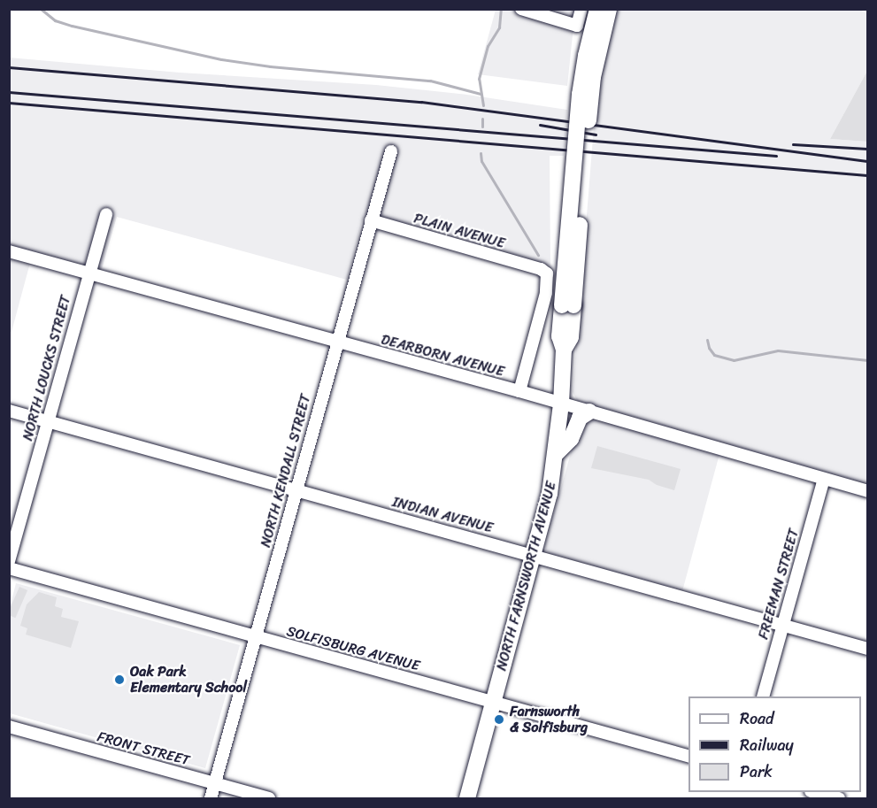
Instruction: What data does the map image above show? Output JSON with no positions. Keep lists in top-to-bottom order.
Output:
{
  "streets": {
    "main road": ["NORTH FARNSWORTH AVENUE"],
    "street": [
      "PLAIN AVENUE",
      "DEARBORN AVENUE",
      "NORTH LOUCKS STREET",
      "NORTH KENDALL STREET",
      "INDIAN AVENUE",
      "FREEMAN STREET",
      "SOLFISBURG AVENUE",
      "FRONT STREET"
    ]
  },
  "crossings": [
    ["PLAIN AVENUE", "DEARBORN AVENUE"],
    ["PLAIN AVENUE", "NORTH KENDALL STREET"],
    ["DEARBORN AVENUE", "NORTH LOUCKS STREET"],
    ["DEARBORN AVENUE", "NORTH KENDALL STREET"],
    ["DEARBORN AVENUE", "NORTH FARNSWORTH AVENUE"],
    ["DEARBORN AVENUE", "FREEMAN STREET"],
    ["NORTH LOUCKS STREET", "INDIAN AVENUE"],
    ["NORTH KENDALL STREET", "INDIAN AVENUE"],
    ["NORTH KENDALL STREET", "SOLFISBURG AVENUE"],
    ["NORTH KENDALL STREET", "FRONT STREET"],
    ["INDIAN AVENUE", "NORTH FARNSWORTH AVENUE"],
    ["INDIAN AVENUE", "FREEMAN STREET"],
    ["NORTH FARNSWORTH AVENUE", "SOLFISBURG AVENUE"]
  ],
  "places": ["Oak Park Elementary School", "Farnsworth & Solfisburg"],
  "legend": ["Road", "Railway", "Park"]
}
